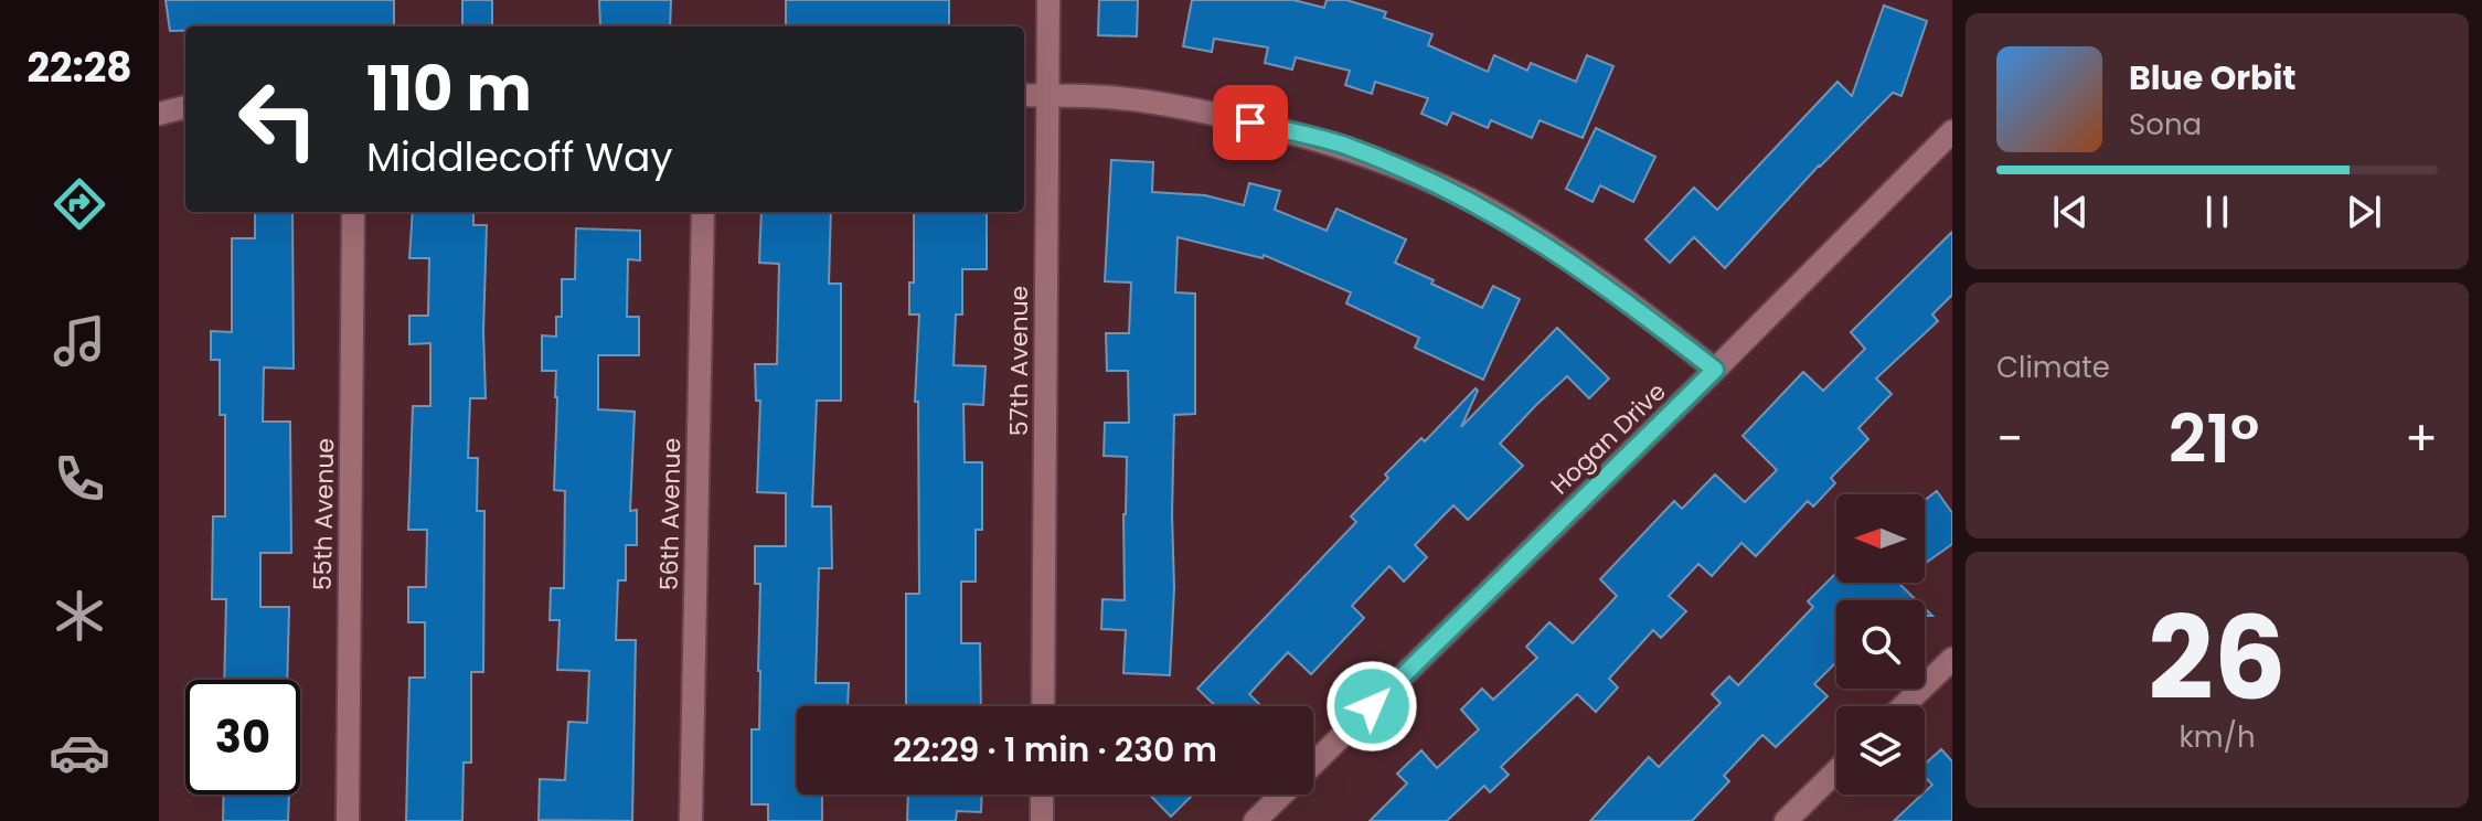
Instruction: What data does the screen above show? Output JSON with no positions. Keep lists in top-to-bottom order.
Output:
{
  "streets": {
    "street": [
      "57th Avenue",
      "Hogan Drive",
      "55th Avenue",
      "56th Avenue"
    ]
  },
  "north": "left",
  "page": {
    "tabs": "22:28",
    "turn": ["110 m", "Middlecoff Way"],
    "song": ["Blue Orbit", "Sona"],
    "tile": [
      "Climate",
      ["26", "km/h"]
    ],
    "heat": ["−", "21°", "+"],
    "limit": "30",
    "trip": "22:29 · 1 min · 230 m"
  }
}
